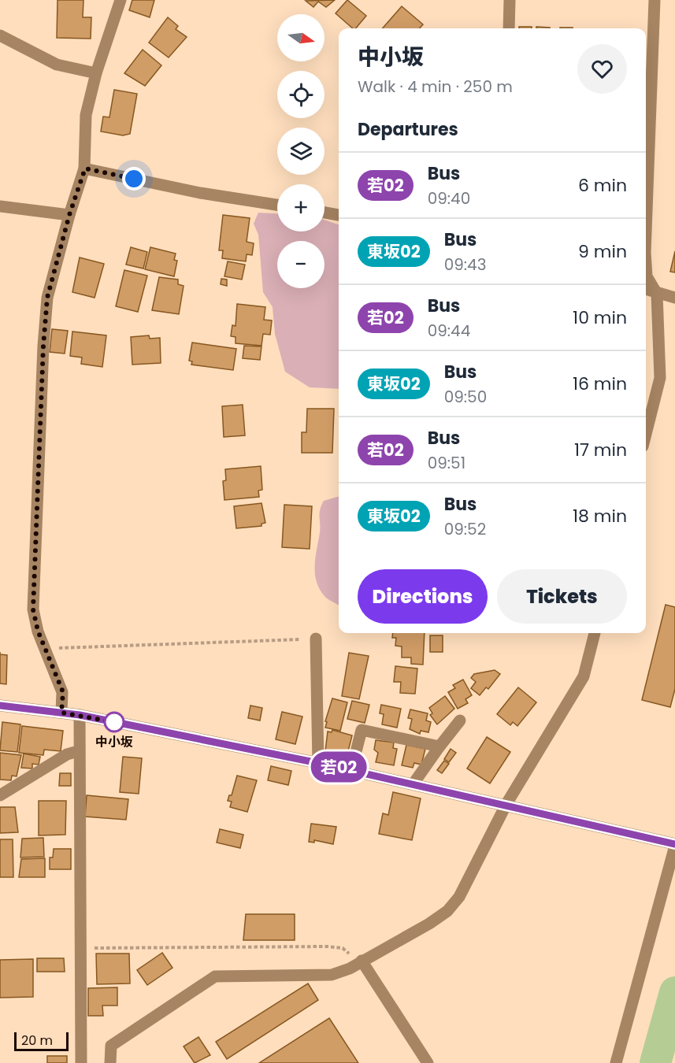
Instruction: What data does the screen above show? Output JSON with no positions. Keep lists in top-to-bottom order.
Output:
{
  "places": ["中小坂"],
  "lines": ["bus line 若02"],
  "scale_bar": "20 m",
  "north": "right",
  "page": {
    "on_map": "若02",
    "map_buttons": ["+", "−"],
    "heading": [
      ["中小坂", "Walk · 4 min · 250 m"],
      "Departures"
    ],
    "list": [
      {
        "mark": "若02",
        "name": "Bus",
        "note": "09:40",
        "value": "6 min"
      },
      {
        "mark": "東坂02",
        "name": "Bus",
        "note": "09:43",
        "value": "9 min"
      },
      {
        "mark": "若02",
        "name": "Bus",
        "note": "09:44",
        "value": "10 min"
      },
      {
        "mark": "東坂02",
        "name": "Bus",
        "note": "09:50",
        "value": "16 min"
      },
      {
        "mark": "若02",
        "name": "Bus",
        "note": "09:51",
        "value": "17 min"
      },
      {
        "mark": "東坂02",
        "name": "Bus",
        "note": "09:52",
        "value": "18 min"
      }
    ],
    "buttons": ["Directions", "Tickets"],
    "scale": "20 m"
  }
}
